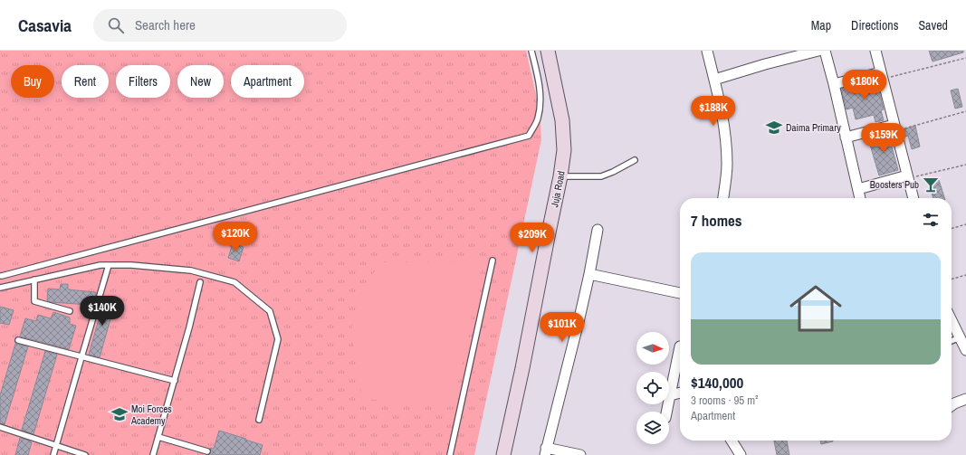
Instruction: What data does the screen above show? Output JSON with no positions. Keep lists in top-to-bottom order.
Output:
{
  "streets": {
    "main road": ["Juja Road"]
  },
  "places": {
    "school or university": ["Daima Primary", "Moi Forces Academy"],
    "bar": ["Boosters Pub"]
  },
  "north": "right",
  "page": {
    "header": "Casavia",
    "search": "Search here",
    "nav": ["Map", "Directions", "Saved"],
    "chip": [
      "Buy",
      "Rent",
      "Filters",
      "New",
      "Apartment"
    ],
    "price": [
      "$180K",
      "$188K",
      "$159K",
      "$120K",
      "$209K",
      "$140K",
      "$101K"
    ],
    "heading": "7 homes",
    "list": [
      {
        "name": "$140,000",
        "note": "3 rooms · 95 m² · Apartment"
      }
    ]
  }
}
